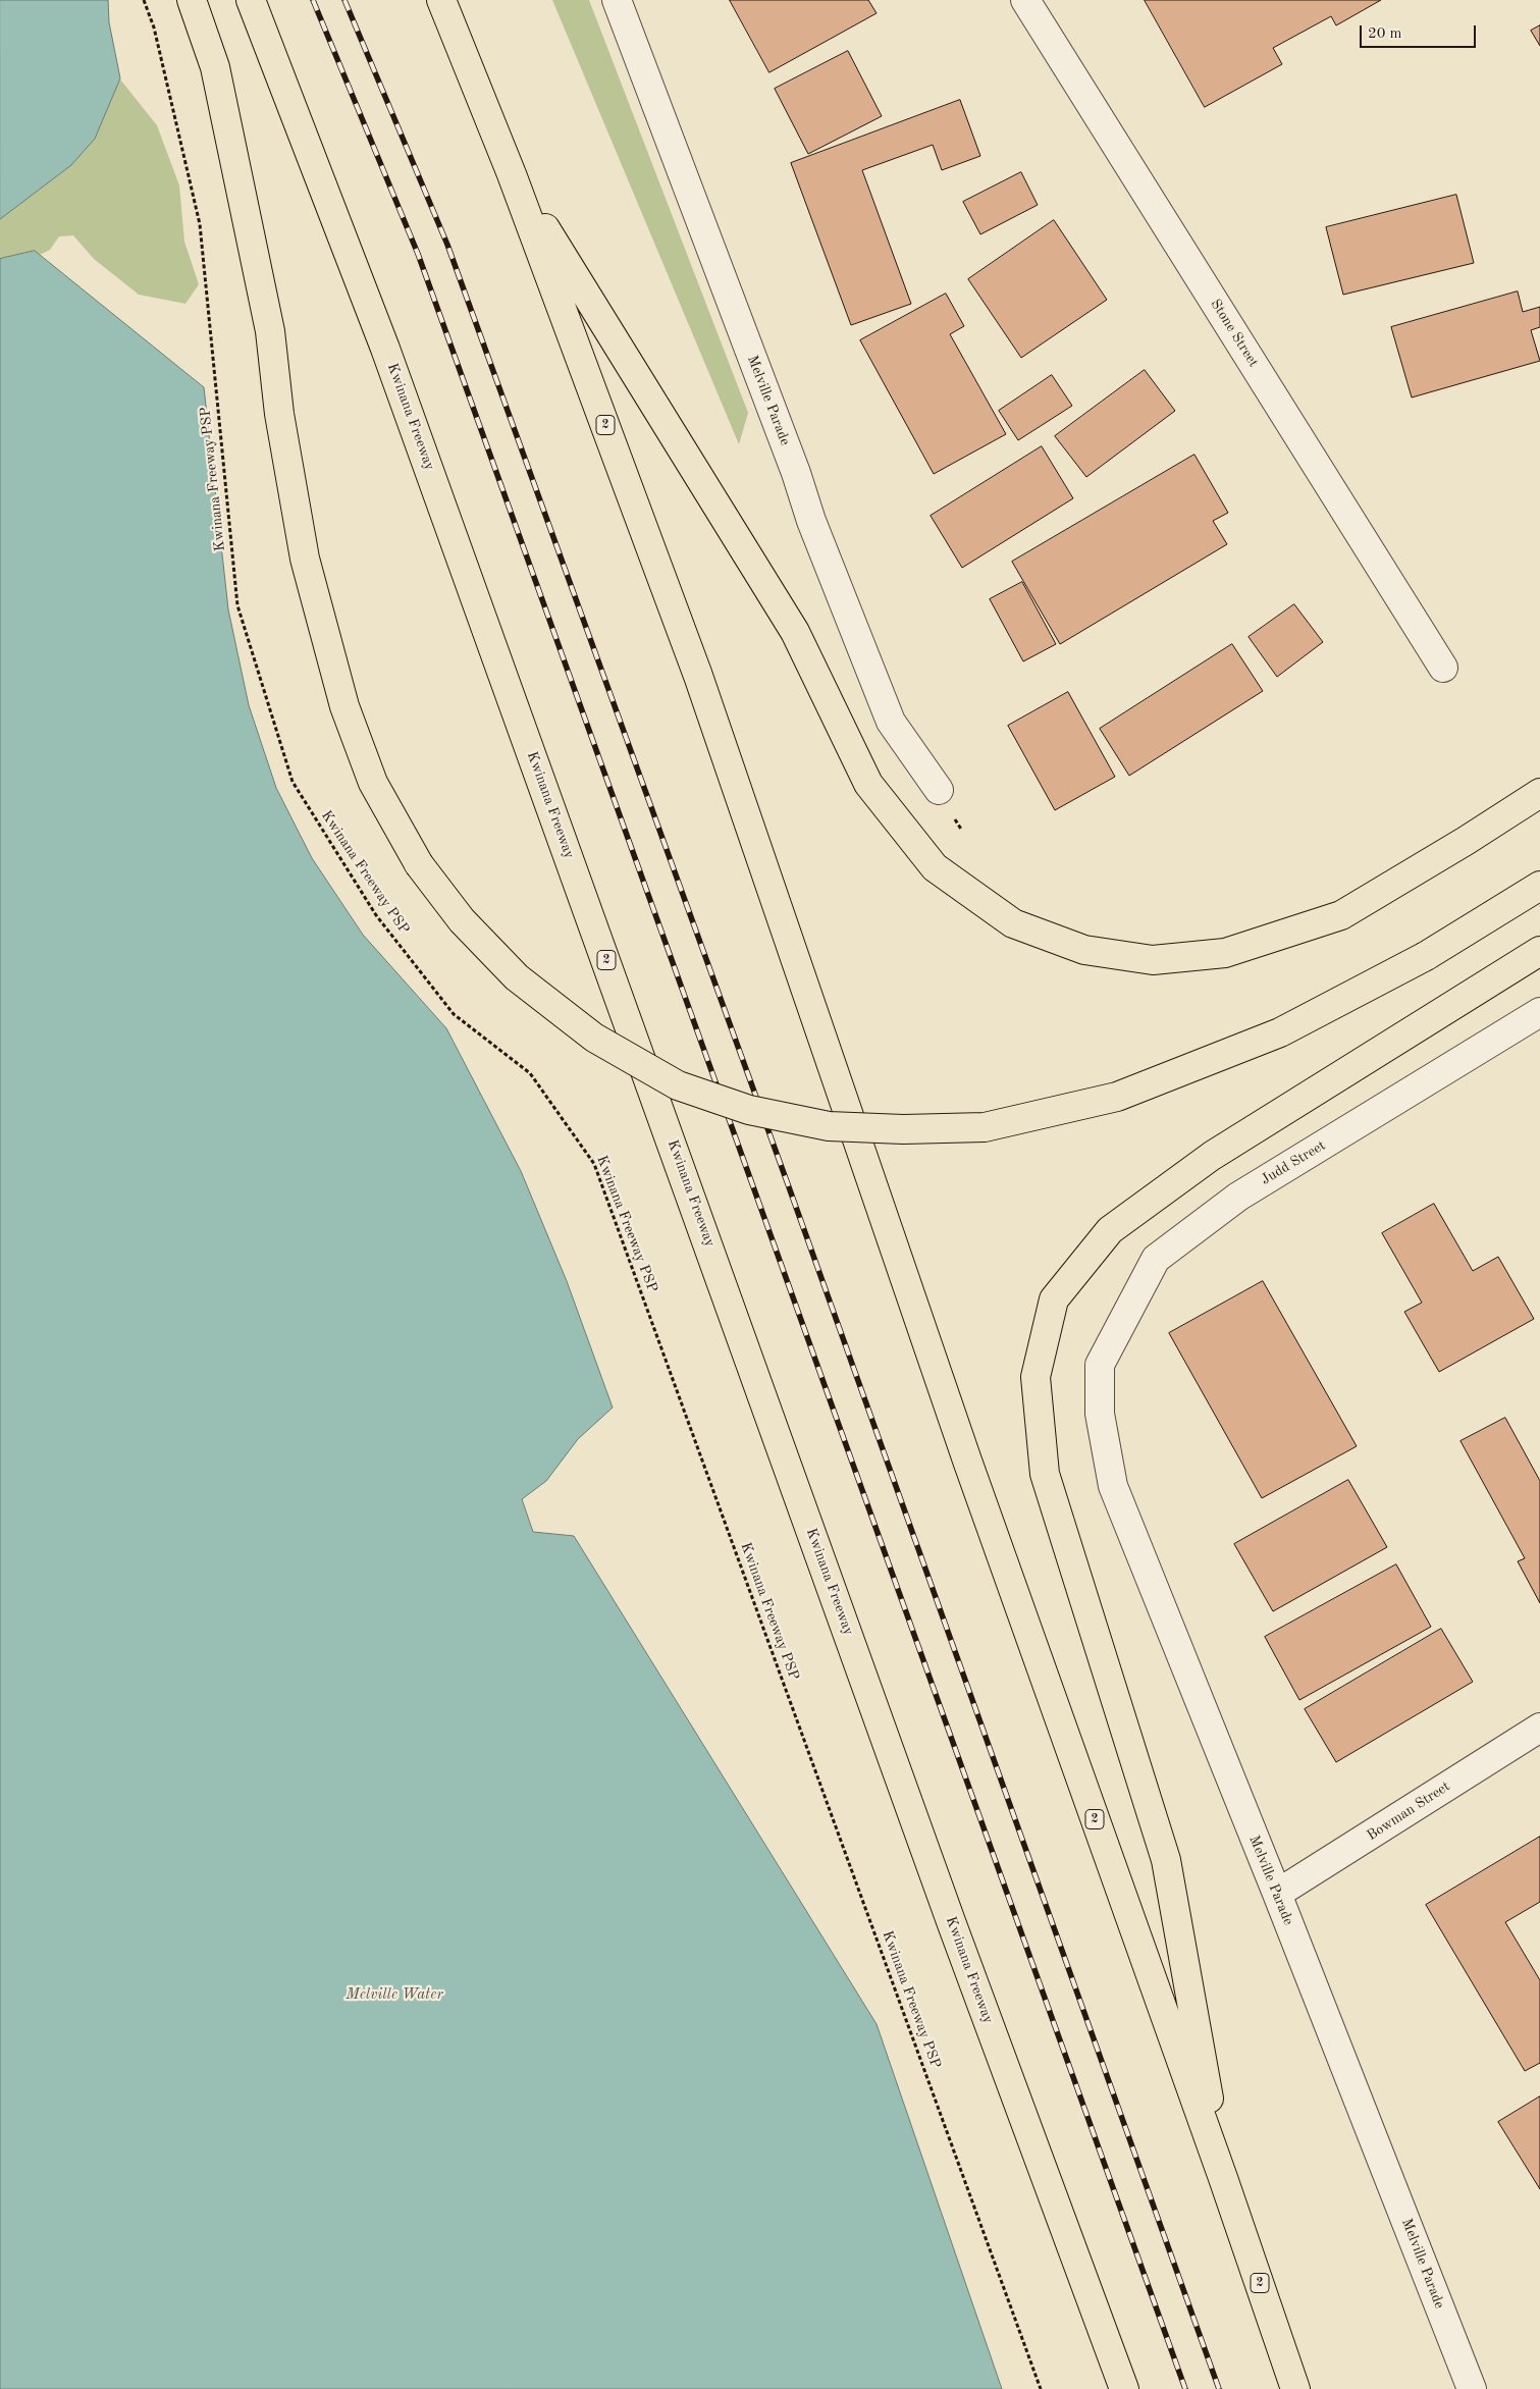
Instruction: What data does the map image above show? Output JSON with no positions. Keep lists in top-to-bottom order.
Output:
{
  "streets": {
    "highway": ["Kwinana Freeway", "2"],
    "street": [
      "Stone Street",
      "Melville Parade",
      "Judd Street",
      "Bowman Street"
    ],
    "path": ["Kwinana Freeway PSP"]
  },
  "crossings": [
    ["Melville Parade", "Judd Street"],
    ["Melville Parade", "Bowman Street"]
  ],
  "water": ["Melville Water"],
  "scale_bar": "20 m"
}
